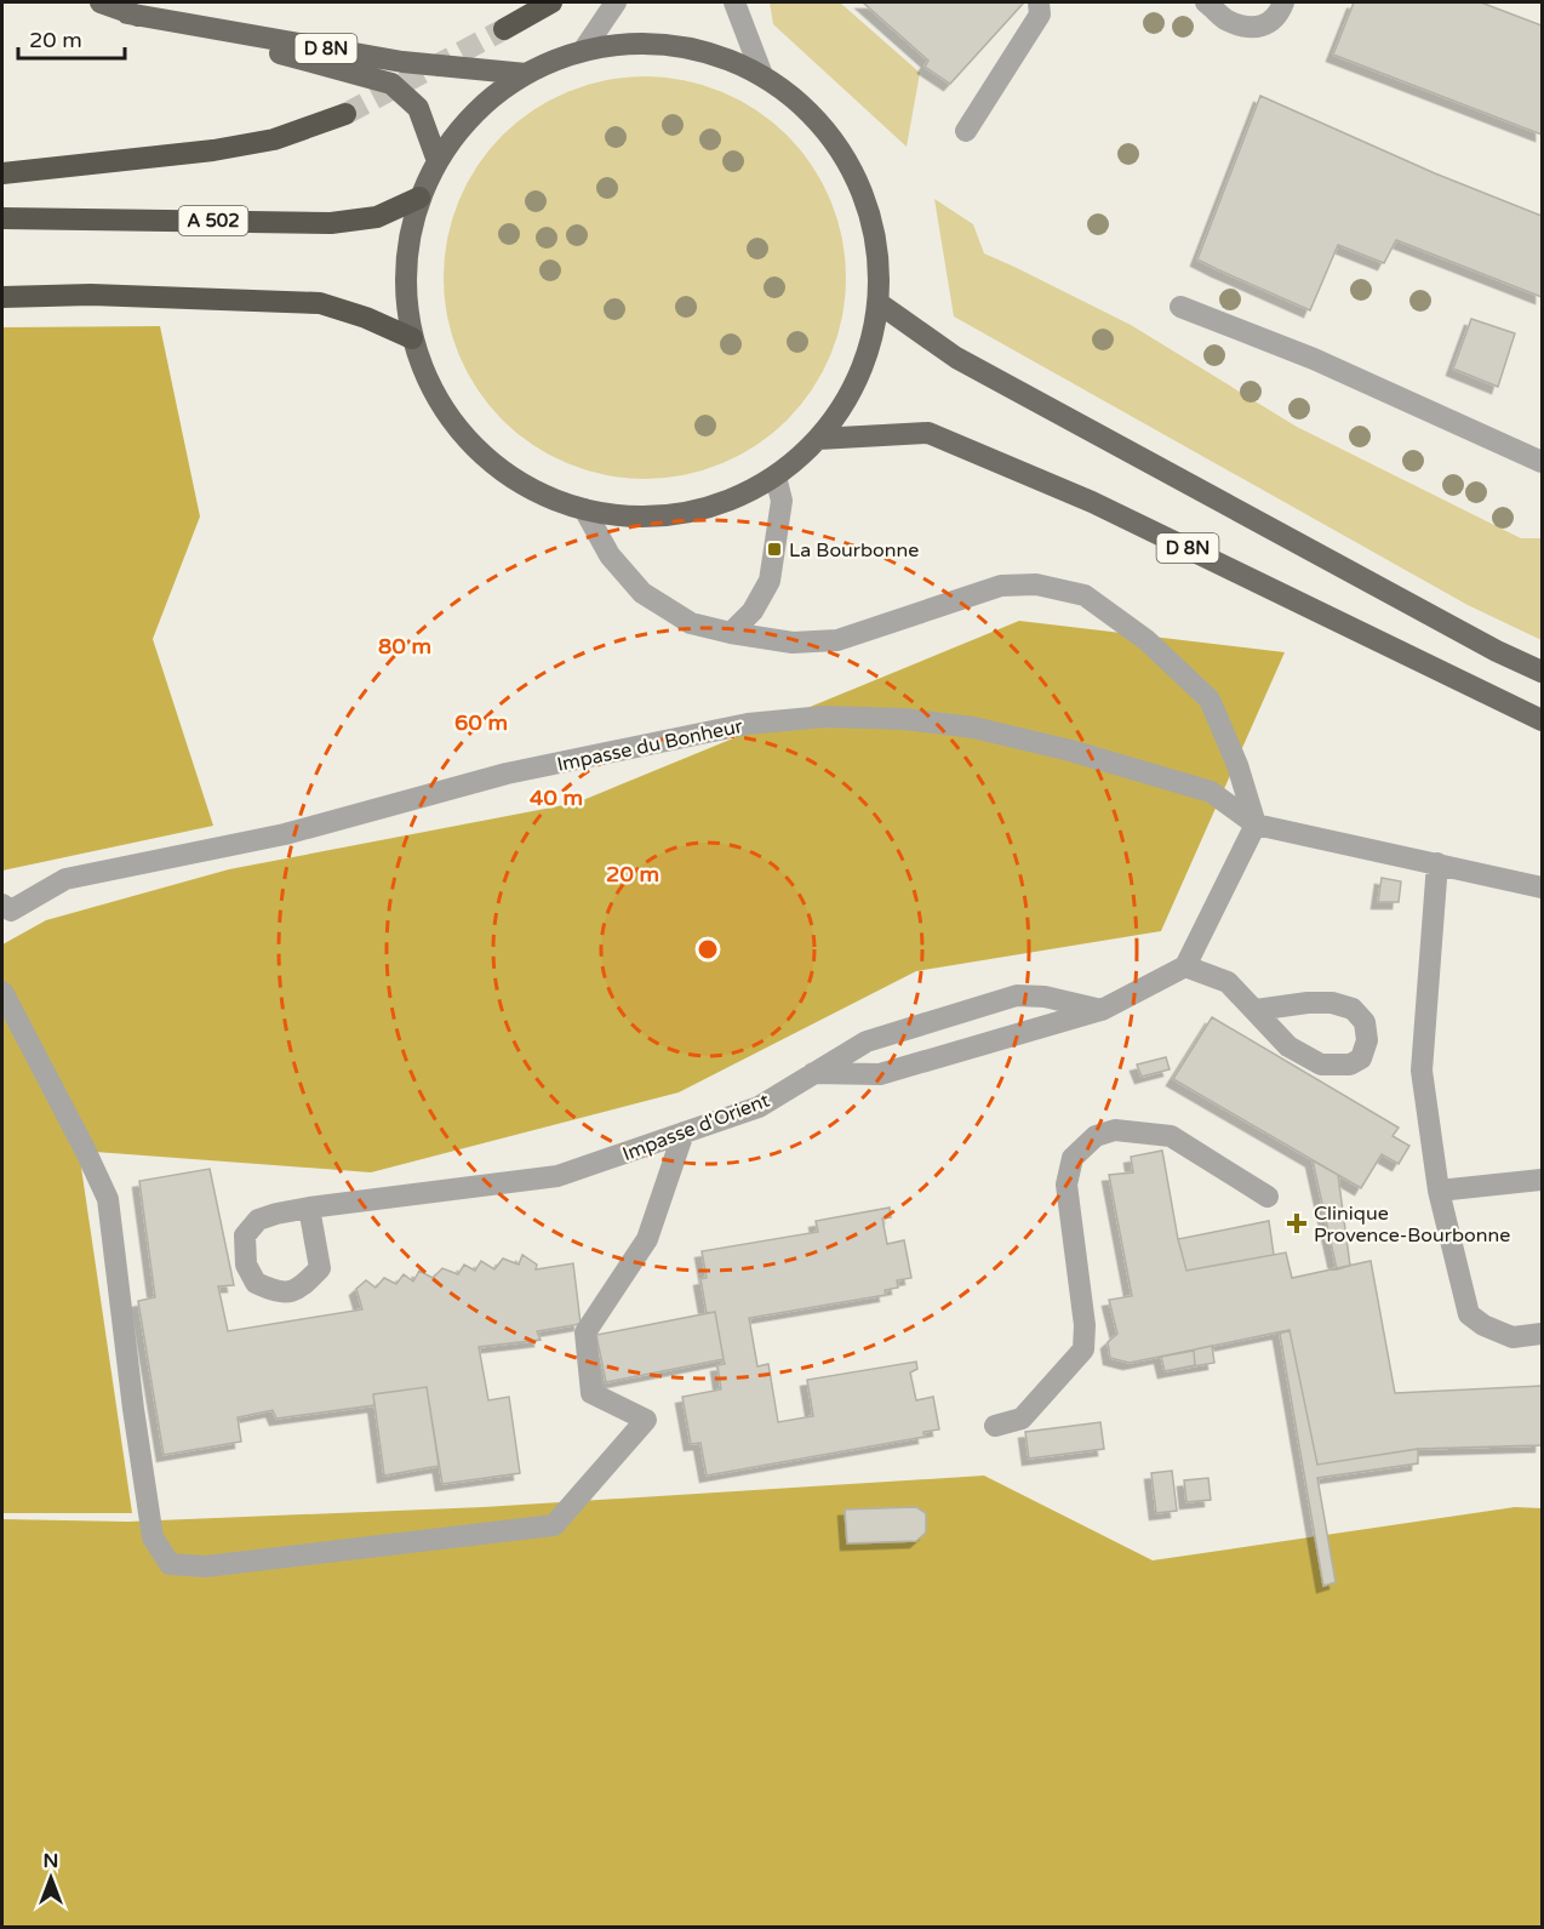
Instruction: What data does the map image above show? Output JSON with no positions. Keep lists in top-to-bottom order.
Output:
{
  "streets": {
    "highway": ["A 502"],
    "main road": ["D 8N"],
    "street": ["Impasse du Bonheur", "Impasse d'Orient"]
  },
  "places": {
    "transit": ["La Bourbonne"],
    "health": ["Clinique Provence-Bourbonne"]
  },
  "scale_bar": "20 m",
  "north": "top",
  "rings": [
    "80 m",
    "60 m",
    "40 m",
    "20 m"
  ]
}
